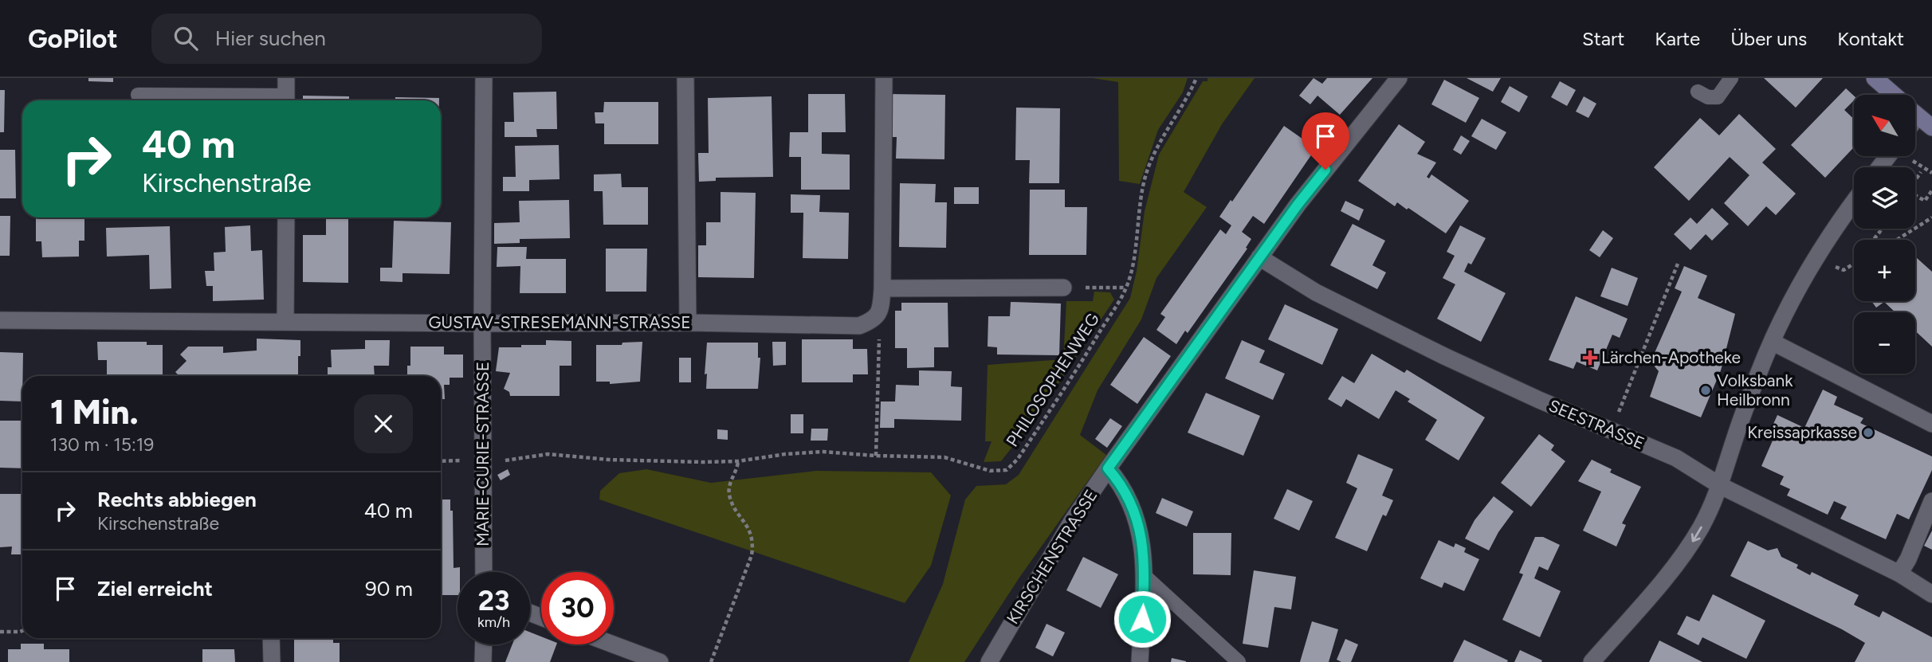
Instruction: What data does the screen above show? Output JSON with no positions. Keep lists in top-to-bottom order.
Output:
{
  "streets": {
    "street": [
      "GUSTAV-STRESEMANN-STRASSE",
      "SEESTRASSE",
      "MARIE-CURIE-STRASSE",
      "KIRSCHENSTRASSE"
    ],
    "path": ["PHILOSOPHENWEG"]
  },
  "crossings": [
    ["GUSTAV-STRESEMANN-STRASSE", "MARIE-CURIE-STRASSE"],
    ["PHILOSOPHENWEG", "MARIE-CURIE-STRASSE"],
    ["SEESTRASSE", "KIRSCHENSTRASSE"]
  ],
  "places": {
    "health": ["Lärchen-Apotheke"],
    "other": ["Volksbank Heilbronn", "Kreissaprkasse"]
  },
  "north": "top left",
  "page": {
    "header": "GoPilot",
    "search": "Hier suchen",
    "nav": [
      "Start",
      "Karte",
      "Über uns",
      "Kontakt"
    ],
    "map_buttons": ["+", "−"],
    "turn": ["40 m", "Kirschenstraße"],
    "heading": ["1 Min.", "130 m · 15:19"],
    "list": [
      {
        "name": "Rechts abbiegen",
        "note": "Kirschenstraße",
        "value": "40 m"
      },
      {
        "name": "Ziel erreicht",
        "value": "90 m"
      }
    ],
    "speed": "23 km/h",
    "limit": "30"
  }
}
